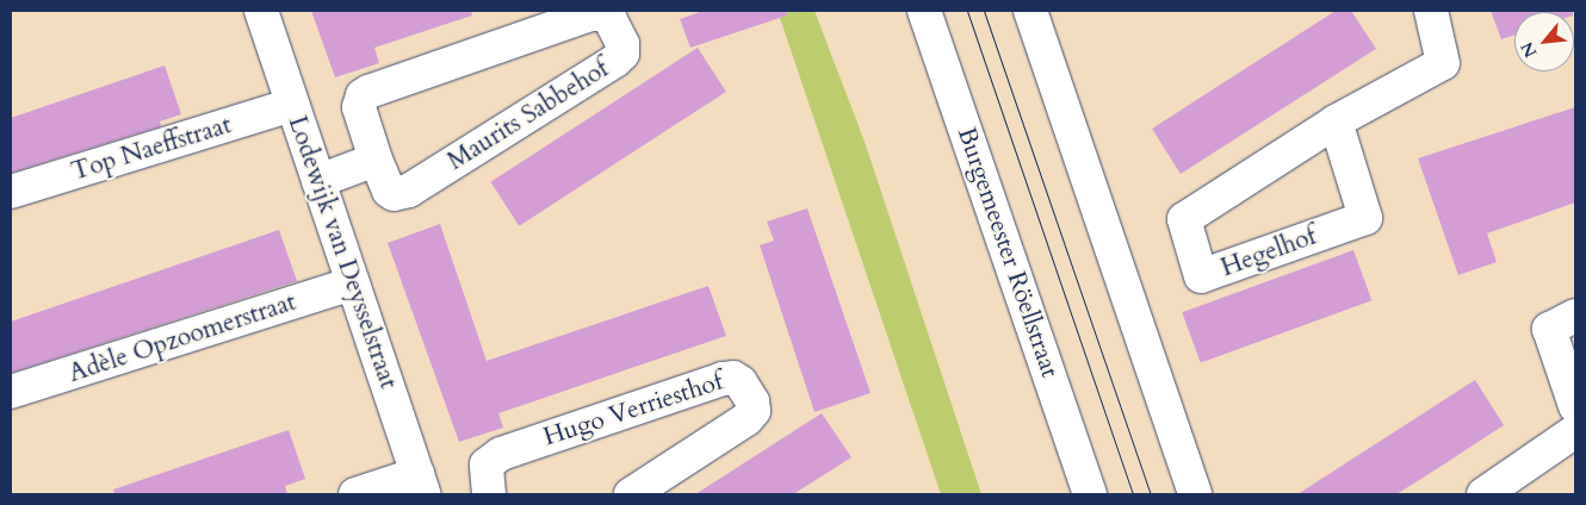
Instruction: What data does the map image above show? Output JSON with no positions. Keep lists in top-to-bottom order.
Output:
{
  "streets": {
    "street": [
      "Maurits Sabbehof",
      "Top Naeffstraat",
      "Lodewijk van Deysselstraat",
      "Burgemeester Röellstraat",
      "Hegelhof",
      "Adèle Opzoomerstraat",
      "Hugo Verriesthof"
    ]
  },
  "crossings": [
    ["Top Naeffstraat", "Lodewijk van Deysselstraat"],
    ["Lodewijk van Deysselstraat", "Adèle Opzoomerstraat"]
  ],
  "north": "bottom left"
}
